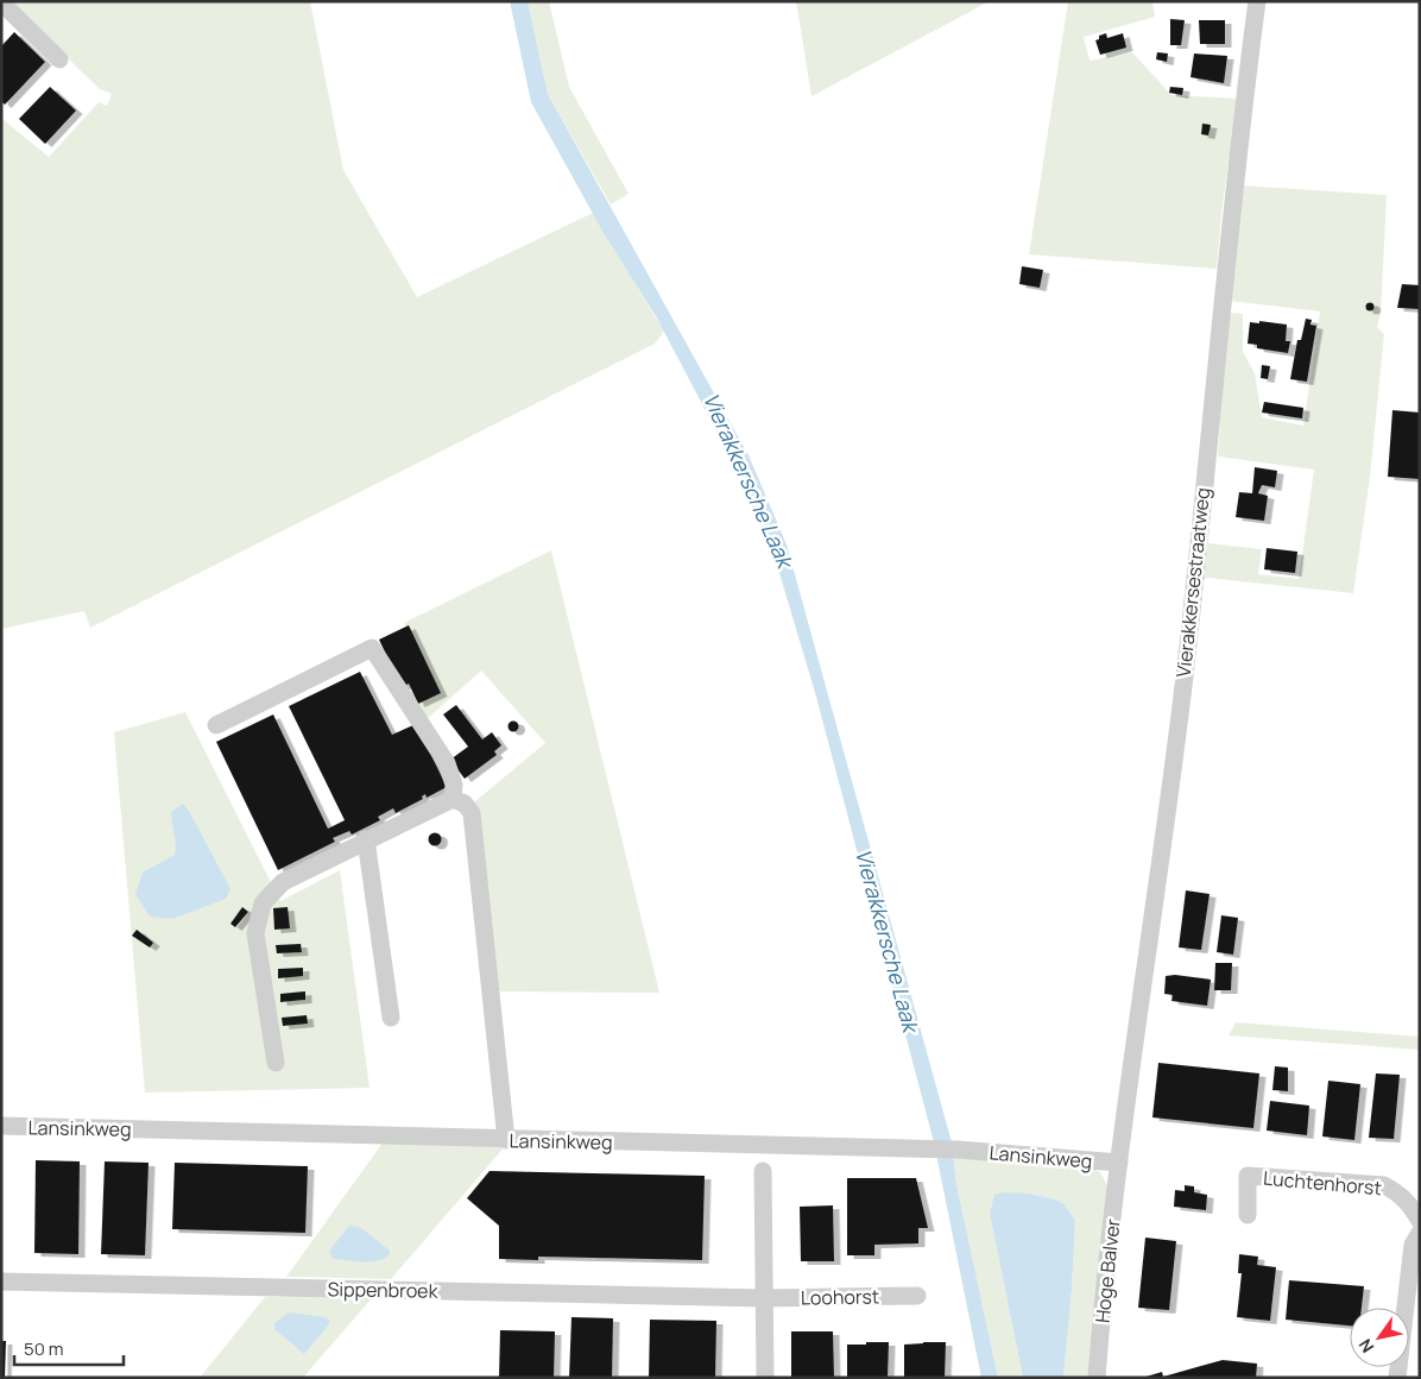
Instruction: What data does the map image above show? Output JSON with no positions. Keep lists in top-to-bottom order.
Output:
{
  "streets": {
    "street": [
      "Vierakkersestraatweg",
      "Lansinkweg",
      "Luchtenhorst",
      "Hoge Balver",
      "Sippenbroek",
      "Loohorst"
    ]
  },
  "crossings": [
    ["Vierakkersestraatweg", "Lansinkweg"],
    ["Vierakkersestraatweg", "Hoge Balver"],
    ["Lansinkweg", "Hoge Balver"],
    ["Sippenbroek", "Loohorst"]
  ],
  "water": ["Vierakkersche Laak"],
  "scale_bar": "50 m",
  "north": "bottom left"
}
